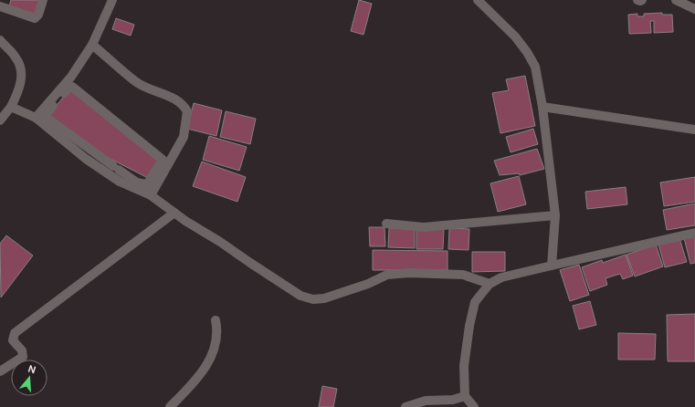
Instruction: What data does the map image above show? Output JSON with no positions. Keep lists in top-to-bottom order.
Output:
{
  "north": "top"
}
